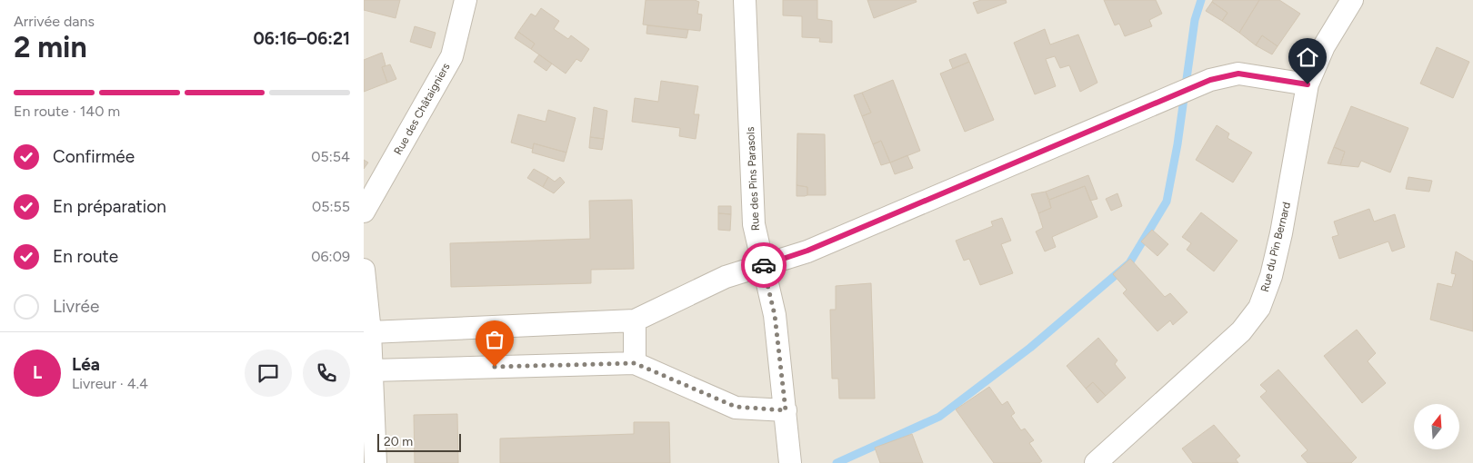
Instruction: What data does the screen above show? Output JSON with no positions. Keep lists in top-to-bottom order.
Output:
{
  "streets": {
    "street": ["Rue des Châtaigniers", "Rue des Pins Parasols", "Rue du Pin Bernard"]
  },
  "scale_bar": "20 m",
  "north": "top",
  "page": {
    "heading": ["2 min", "Arrivée dans", "06:16–06:21"],
    "panel": ["Léa", "Livreur · 4.4"],
    "bar": "En route · 140 m",
    "list": [
      ["Confirmée", "05:54"],
      ["En préparation", "05:55"],
      ["En route", "06:09"],
      "Livrée"
    ],
    "round": "L",
    "scale": "20 m"
  }
}
